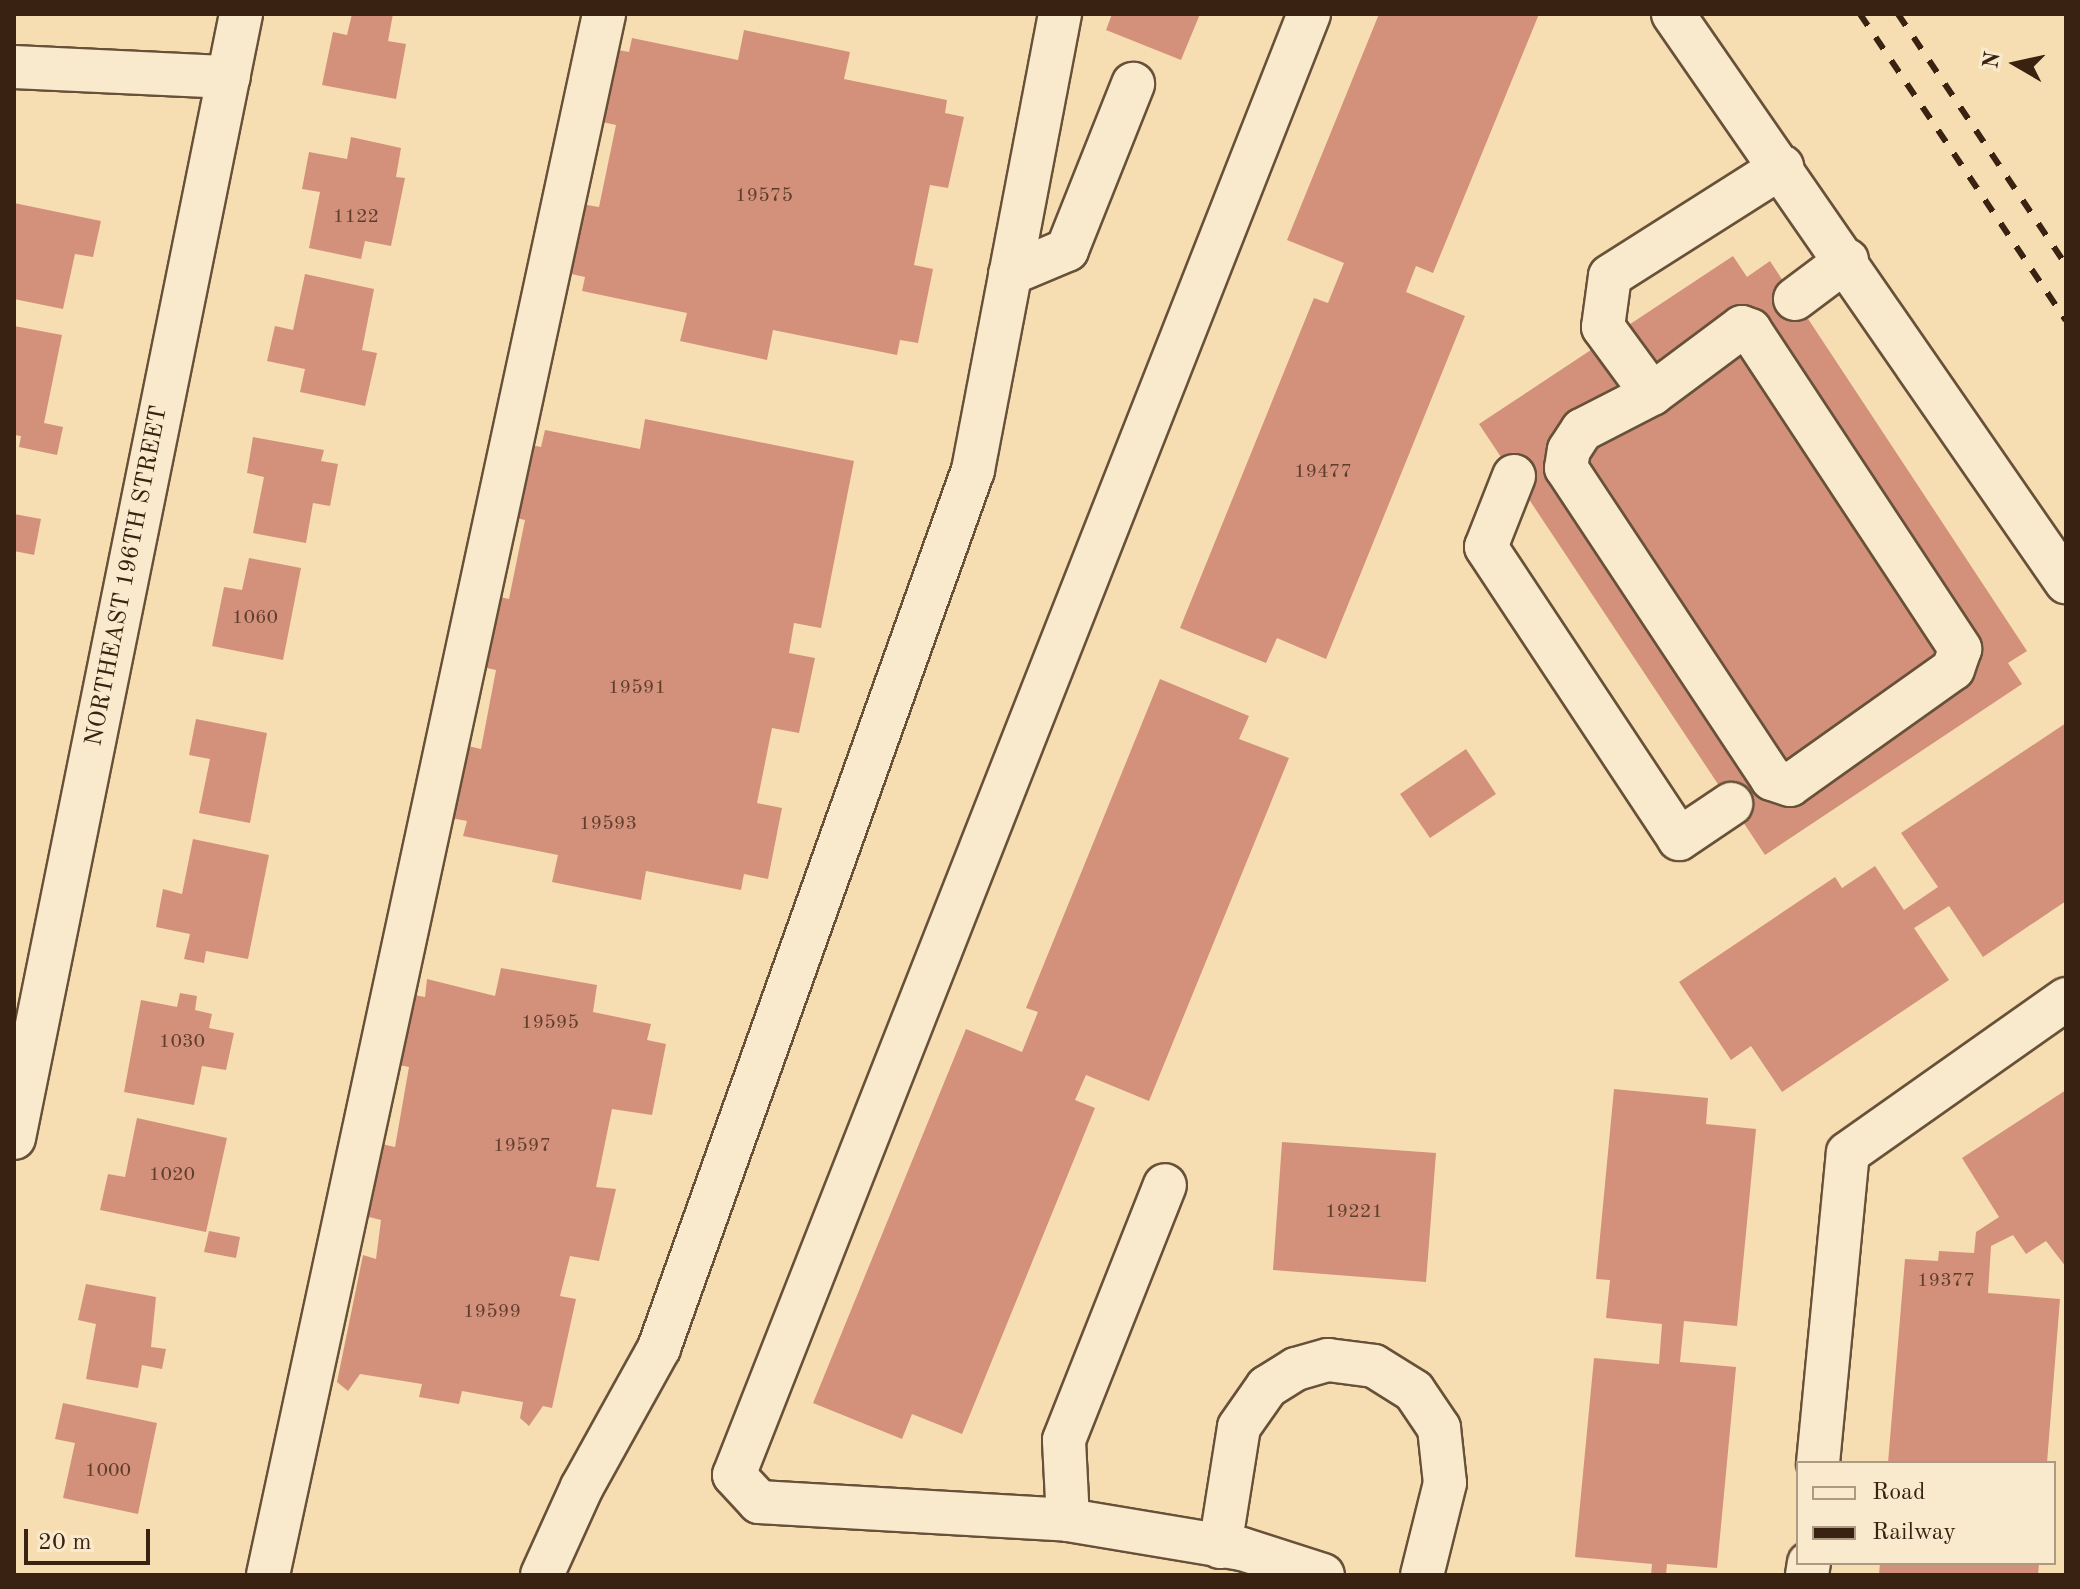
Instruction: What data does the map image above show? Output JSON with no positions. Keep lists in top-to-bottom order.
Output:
{
  "streets": {
    "street": ["NORTHEAST 196TH STREET"]
  },
  "house_numbers": [
    "19575",
    "1122",
    "19477",
    "1060",
    "19591",
    "19593",
    "19595",
    "1030",
    "19597",
    "1020",
    "19221",
    "19377",
    "19599",
    "1000"
  ],
  "legend": ["Road", "Railway"],
  "scale_bar": "20 m",
  "north": "left"
}
